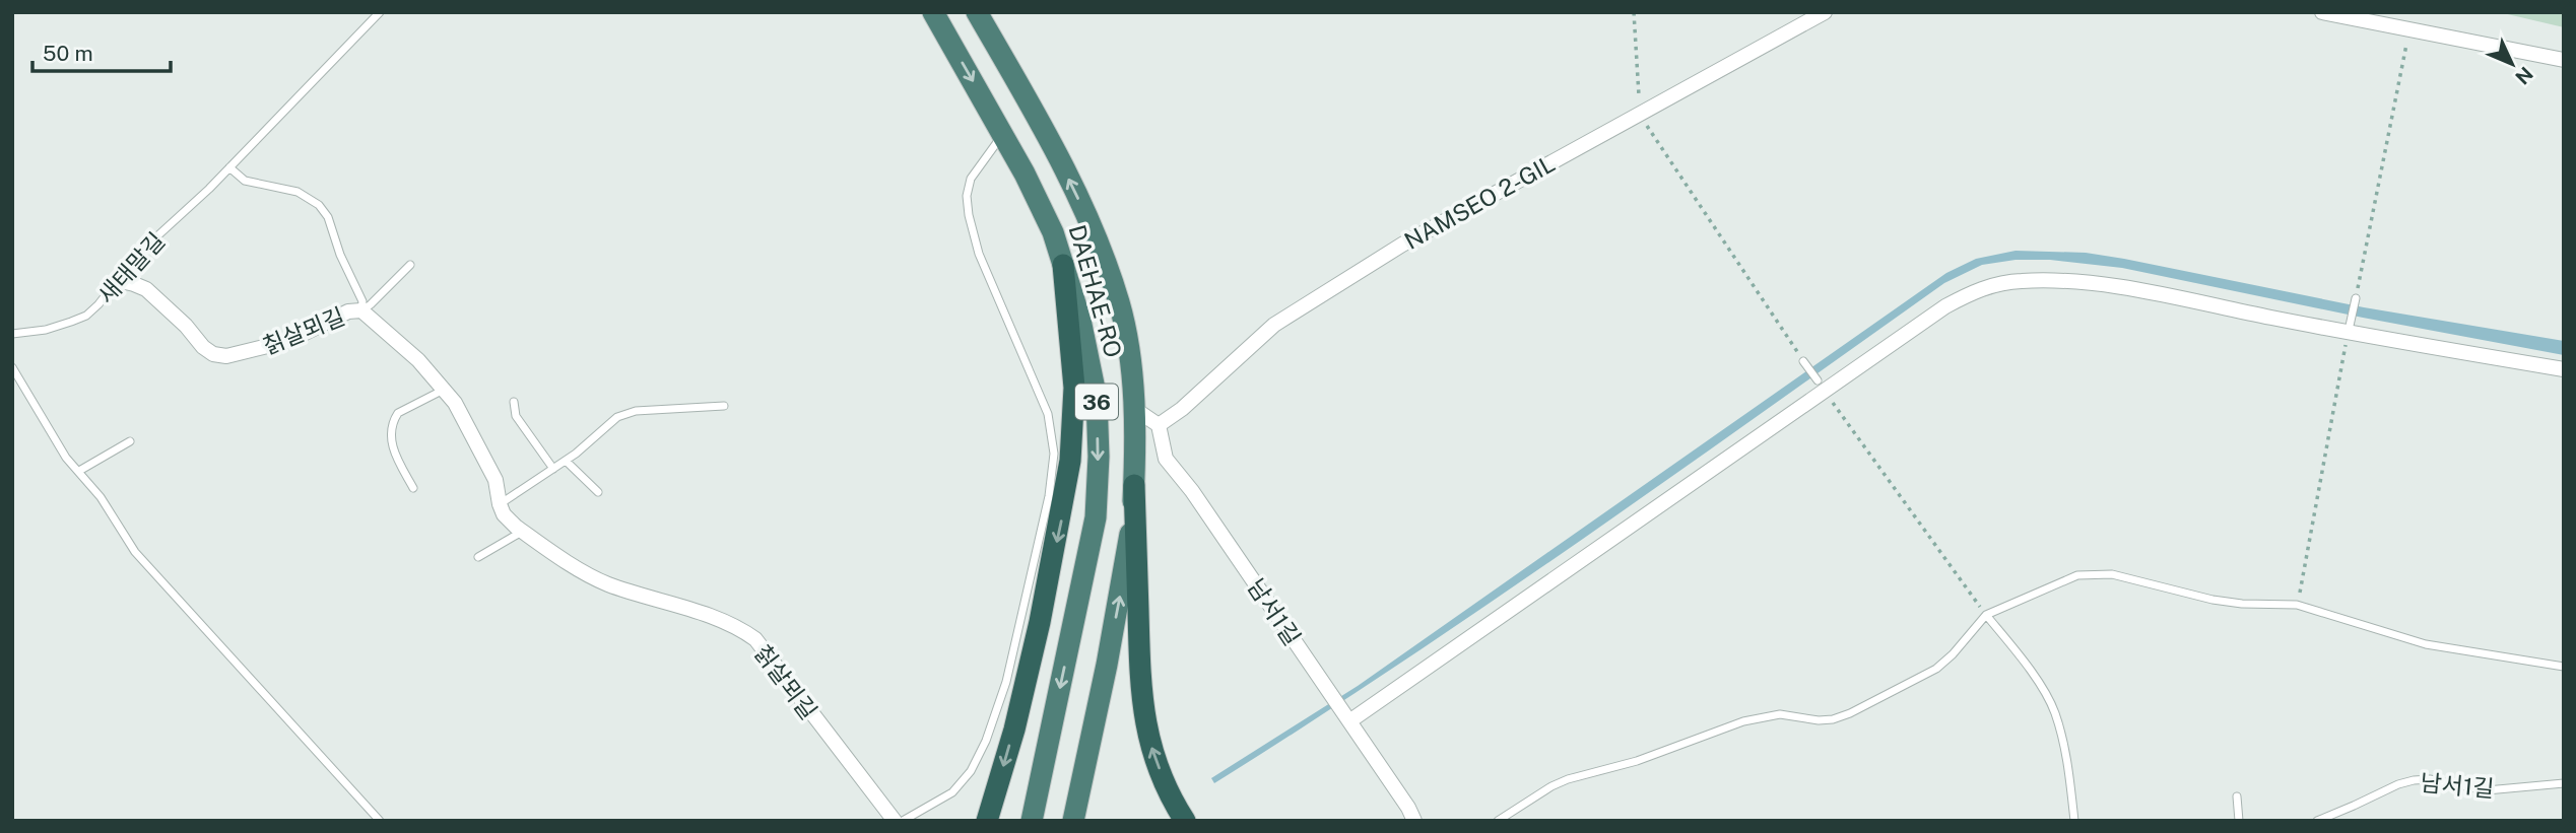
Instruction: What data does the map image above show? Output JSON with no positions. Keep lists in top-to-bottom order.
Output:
{
  "streets": {
    "highway": ["DAEHAE-RO", "36"],
    "street": ["NAMSEO 2-GIL", "칡살뫼길", "남서1길"],
    "lane": ["새태말길"]
  },
  "crossings": [
    ["NAMSEO 2-GIL", "남서1길"],
    ["새태말길", "칡살뫼길"]
  ],
  "scale_bar": "50 m",
  "north": "bottom right"
}
